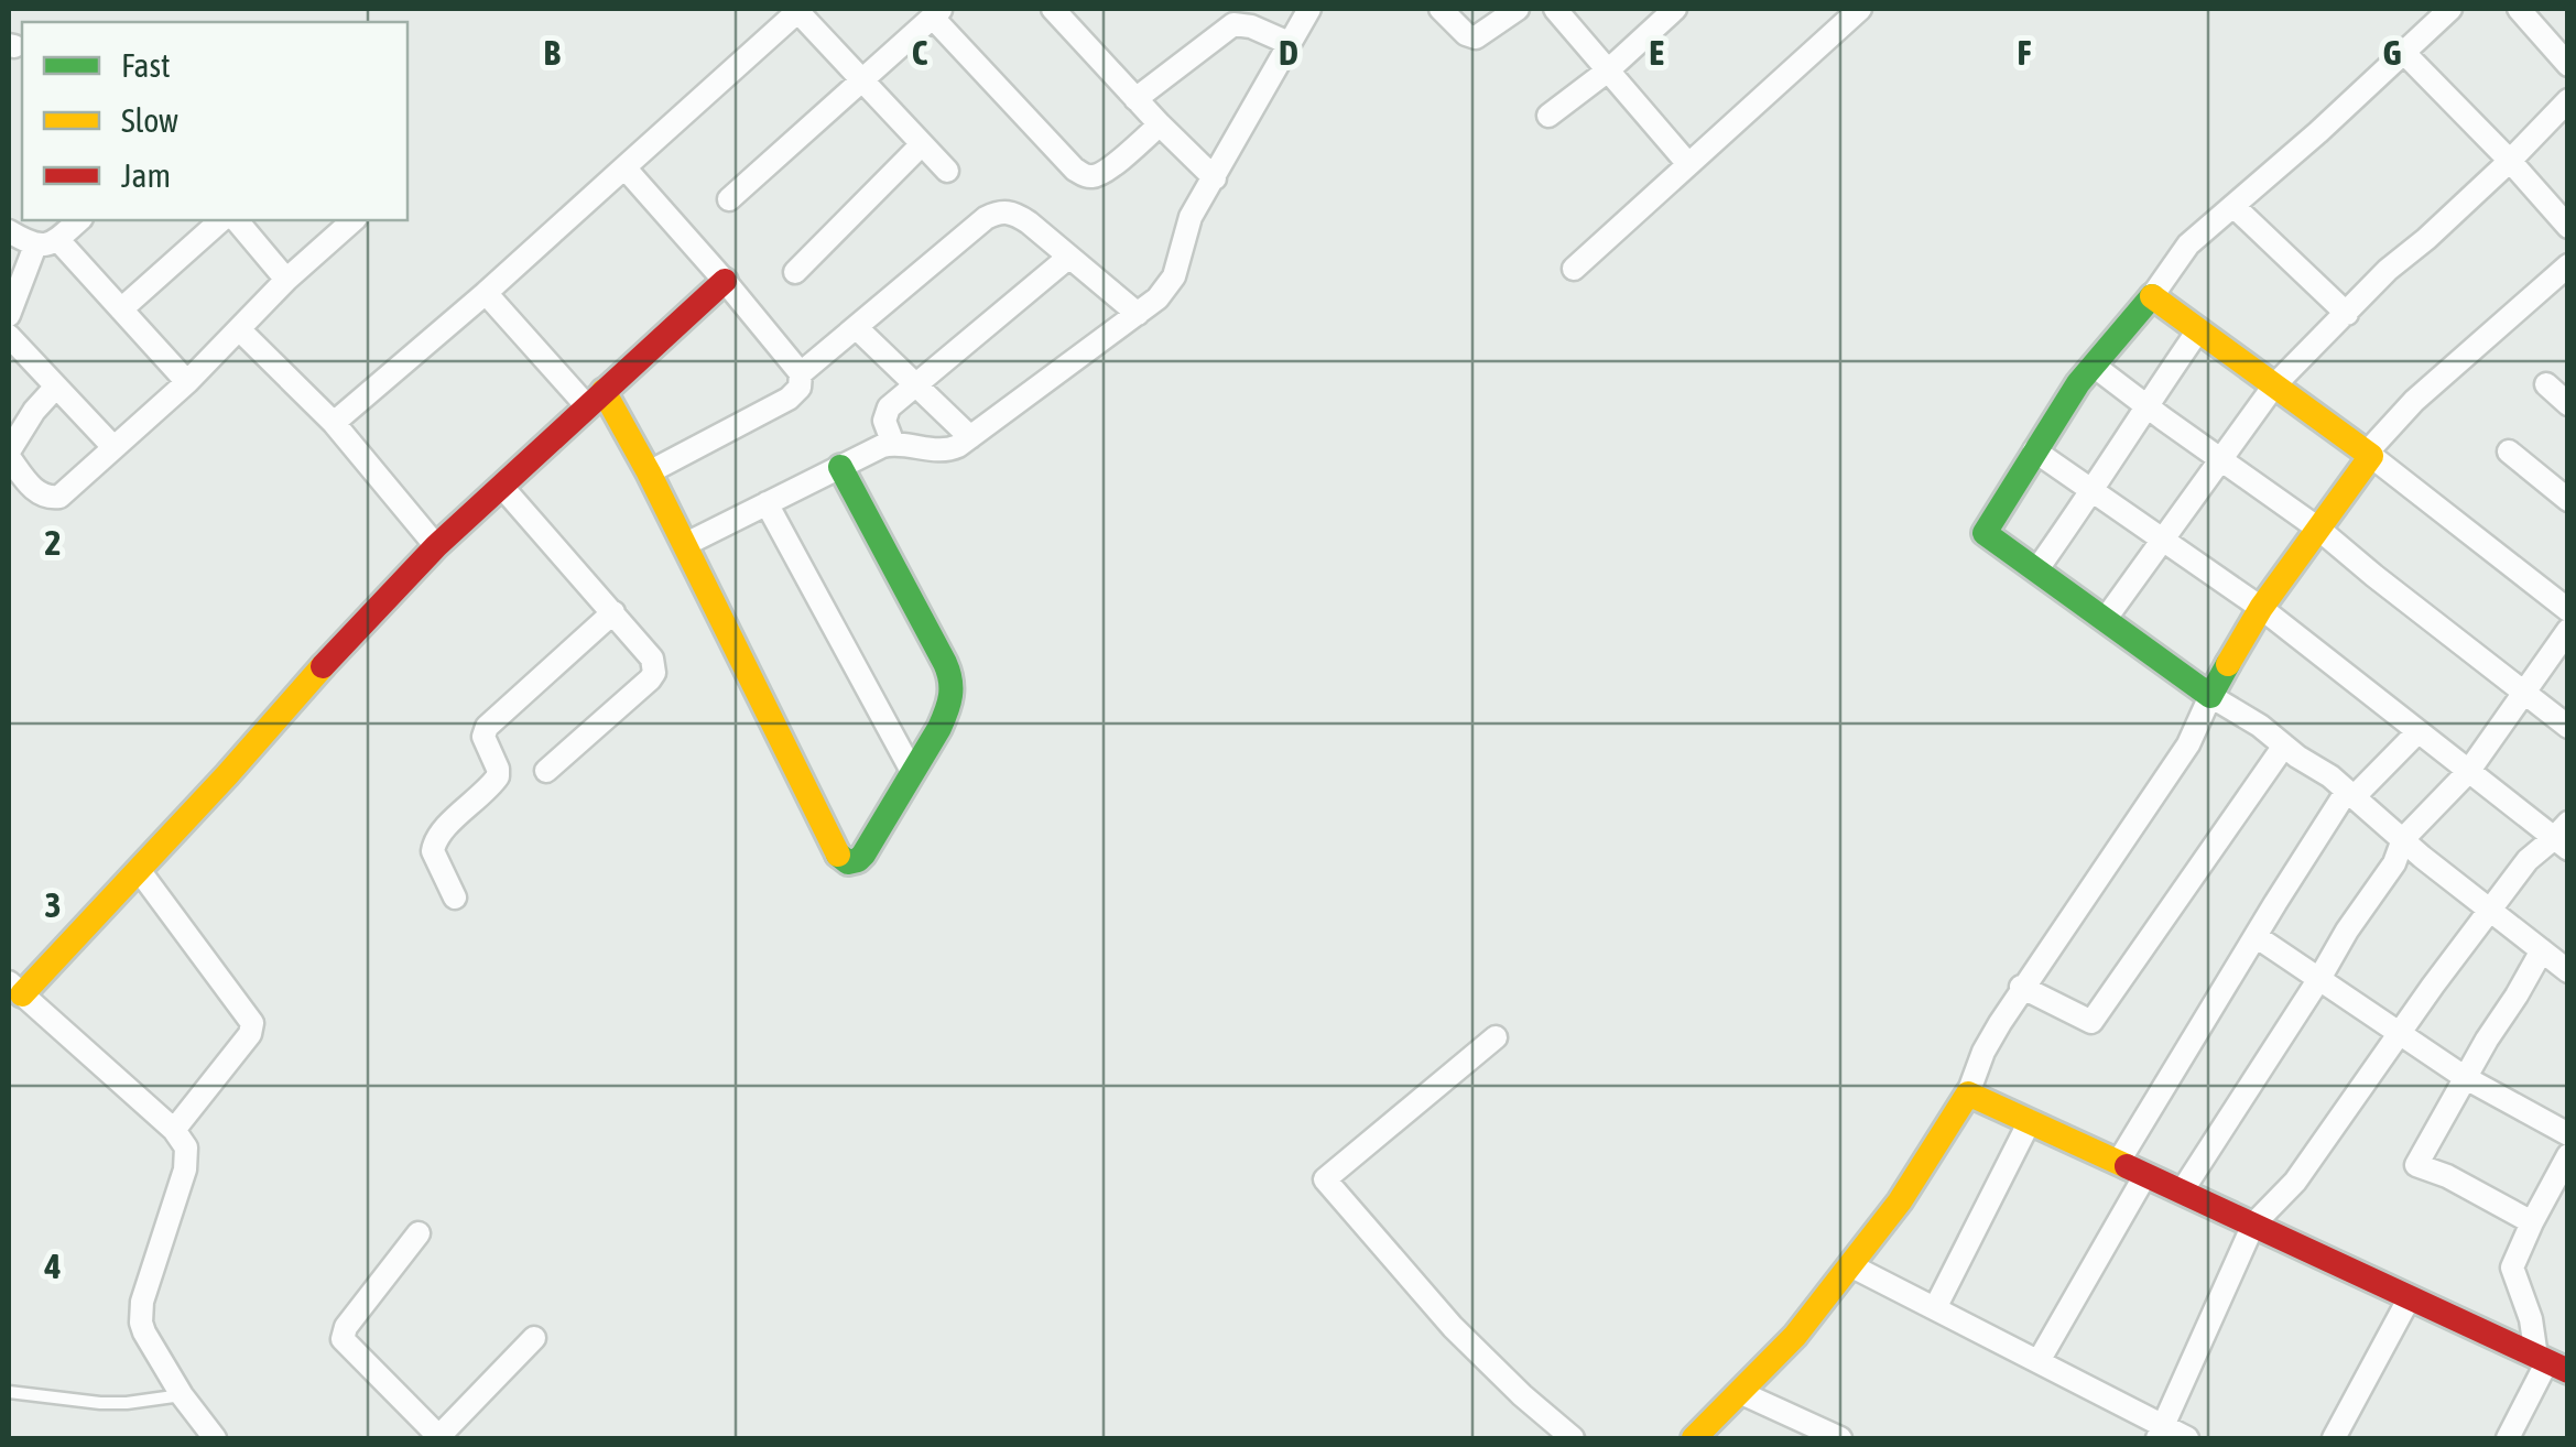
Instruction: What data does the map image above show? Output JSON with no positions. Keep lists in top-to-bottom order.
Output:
{
  "legend": ["Fast", "Slow", "Jam"],
  "grid": {
    "columns": [
      "B",
      "C",
      "D",
      "E",
      "F",
      "G"
    ],
    "rows": ["2", "3", "4"]
  }
}
